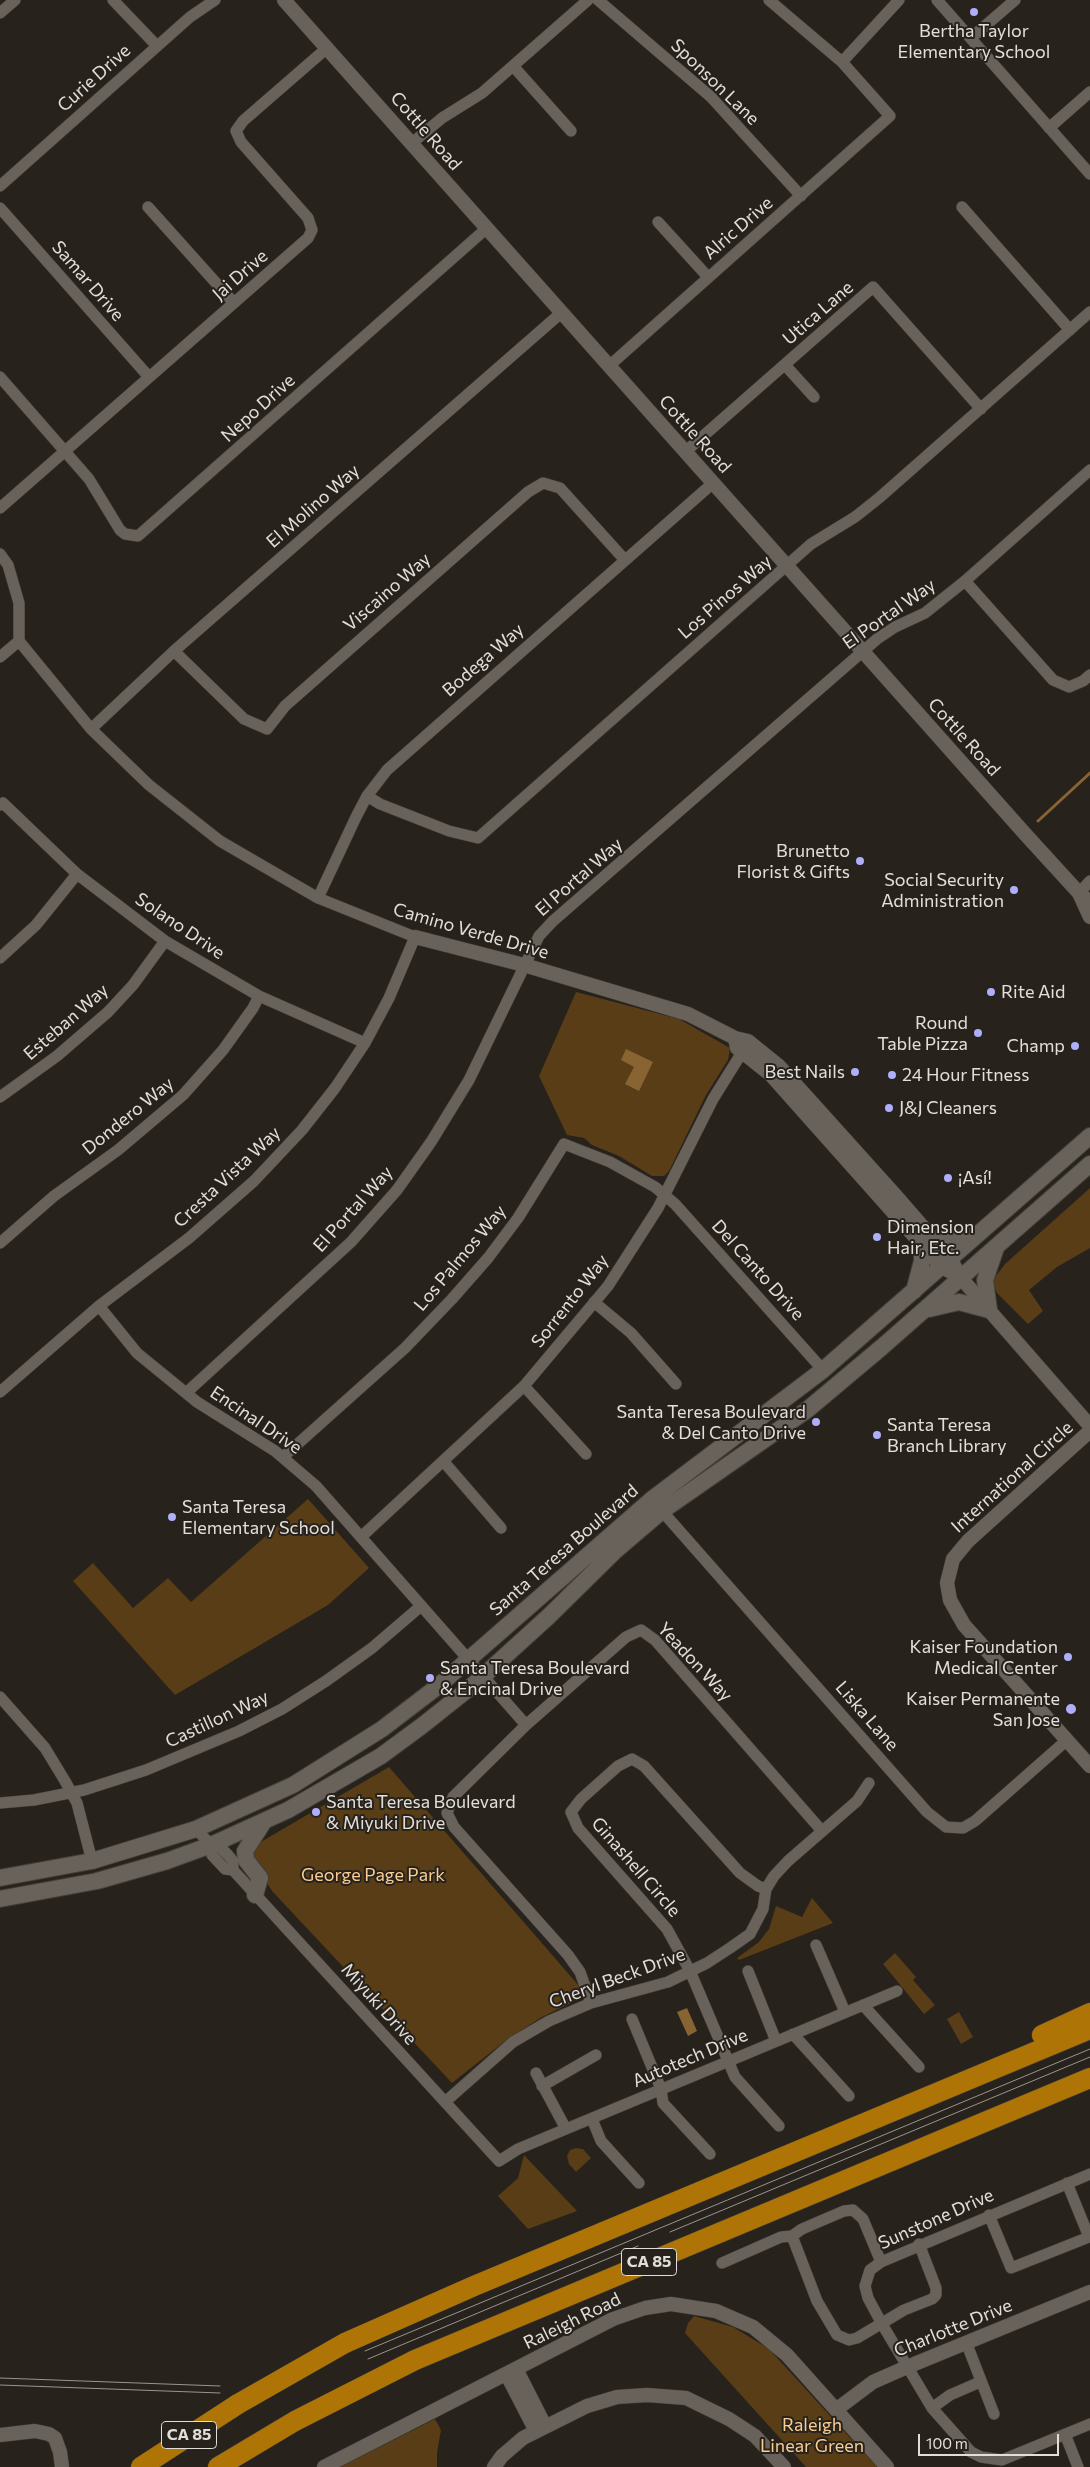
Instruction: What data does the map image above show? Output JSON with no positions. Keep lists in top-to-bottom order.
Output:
{
  "streets": {
    "highway": ["CA 85"],
    "main road": ["Santa Teresa Boulevard"],
    "street": [
      "Curie Drive",
      "Sponson Lane",
      "Cottle Road",
      "Alric Drive",
      "Jai Drive",
      "Samar Drive",
      "Utica Lane",
      "Nepo Drive",
      "El Molino Way",
      "Viscaino Way",
      "Los Pinos Way",
      "El Portal Way",
      "Bodega Way",
      "Solano Drive",
      "Camino Verde Drive",
      "Esteban Way",
      "Dondero Way",
      "Cresta Vista Way",
      "Los Palmos Way",
      "Del Canto Drive",
      "Sorrento Way",
      "Encinal Drive",
      "International Circle",
      "Yeadon Way",
      "Liska Lane",
      "Castillon Way",
      "Ginashell Circle",
      "Cheryl Beck Drive",
      "Miyuki Drive",
      "Autotech Drive",
      "Sunstone Drive",
      "Raleigh Road",
      "Charlotte Drive"
    ]
  },
  "crossings": [
    ["Sponson Lane", "Alric Drive"],
    ["Cottle Road", "Alric Drive"],
    ["Cottle Road", "Jai Drive"],
    ["Cottle Road", "Utica Lane"],
    ["Cottle Road", "Nepo Drive"],
    ["Cottle Road", "El Molino Way"],
    ["Cottle Road", "Los Pinos Way"],
    ["Cottle Road", "El Portal Way"],
    ["Cottle Road", "Bodega Way"],
    ["Jai Drive", "Samar Drive"],
    ["Jai Drive", "Nepo Drive"],
    ["Utica Lane", "Los Pinos Way"],
    ["El Molino Way", "Viscaino Way"],
    ["El Molino Way", "Camino Verde Drive"],
    ["Viscaino Way", "Bodega Way"],
    ["Los Pinos Way", "Bodega Way"],
    ["El Portal Way", "Camino Verde Drive"],
    ["El Portal Way", "Encinal Drive"],
    ["Bodega Way", "Camino Verde Drive"],
    ["Solano Drive", "Esteban Way"],
    ["Solano Drive", "Dondero Way"],
    ["Solano Drive", "Cresta Vista Way"],
    ["Camino Verde Drive", "Cresta Vista Way"],
    ["Camino Verde Drive", "Sorrento Way"],
    ["Camino Verde Drive", "Santa Teresa Boulevard"],
    ["Cresta Vista Way", "Encinal Drive"],
    ["Los Palmos Way", "Del Canto Drive"],
    ["Los Palmos Way", "Sorrento Way"],
    ["Los Palmos Way", "Encinal Drive"],
    ["Del Canto Drive", "Sorrento Way"],
    ["Del Canto Drive", "Santa Teresa Boulevard"],
    ["Sorrento Way", "Encinal Drive"],
    ["Encinal Drive", "Santa Teresa Boulevard"],
    ["Encinal Drive", "Yeadon Way"],
    ["Encinal Drive", "Castillon Way"],
    ["International Circle", "Liska Lane"],
    ["Santa Teresa Boulevard", "Liska Lane"],
    ["Santa Teresa Boulevard", "Miyuki Drive"],
    ["Yeadon Way", "Cheryl Beck Drive"],
    ["Ginashell Circle", "Cheryl Beck Drive"],
    ["Cheryl Beck Drive", "Miyuki Drive"],
    ["Miyuki Drive", "Autotech Drive"],
    ["Sunstone Drive", "Charlotte Drive"],
    ["Raleigh Road", "Charlotte Drive"]
  ],
  "parks": ["George Page Park", "Raleigh Linear Green"],
  "places": [
    "Bertha Taylor Elementary School",
    "Brunetto Florist & Gifts",
    "Social Security Administration",
    "Rite Aid",
    "Round Table Pizza",
    "Champ",
    "Best Nails",
    "24 Hour Fitness",
    "J&J Cleaners",
    "¡Así!",
    "Dimension Hair, Etc.",
    "Santa Teresa Boulevard & Del Canto Drive",
    "Santa Teresa Branch Library",
    "Santa Teresa Elementary School",
    "Kaiser Foundation Medical Center",
    "Santa Teresa Boulevard & Encinal Drive",
    "Kaiser Permanente San Jose",
    "Santa Teresa Boulevard & Miyuki Drive"
  ],
  "scale_bar": "100 m"
}
